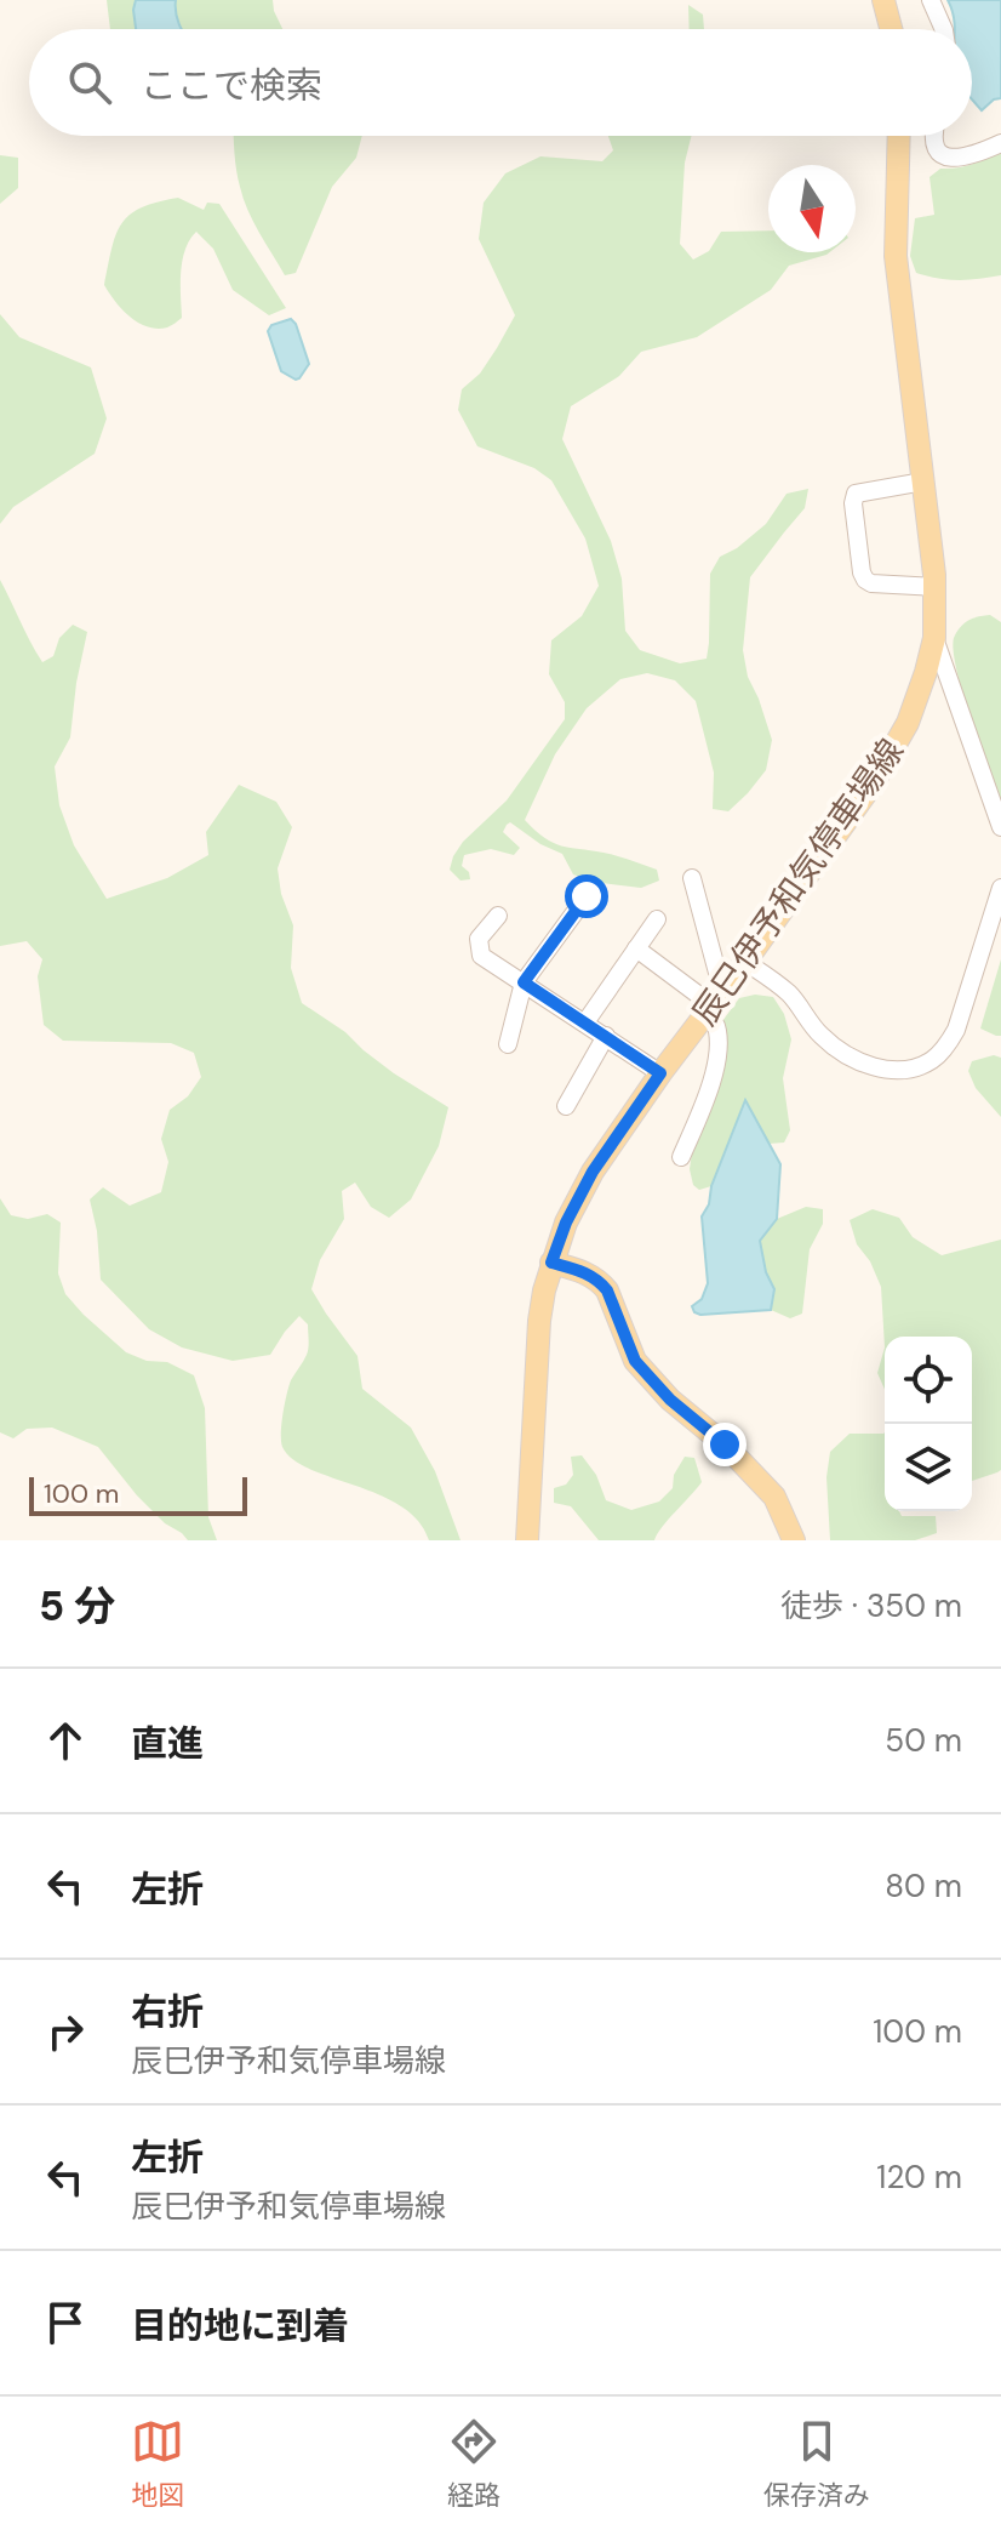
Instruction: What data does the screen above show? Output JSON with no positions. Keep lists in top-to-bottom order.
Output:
{
  "streets": {
    "main road": ["辰巳伊予和気停車場線"]
  },
  "scale_bar": "100 m",
  "north": "bottom",
  "page": {
    "search": "ここで検索",
    "scale": "100 m",
    "heading": ["5 分", "徒歩 · 350 m"],
    "list": [
      ["直進", "50 m"],
      ["左折", "80 m"],
      ["右折", "辰巳伊予和気停車場線", "100 m"],
      ["左折", "辰巳伊予和気停車場線", "120 m"],
      "目的地に到着"
    ],
    "nav": ["地図", "経路", "保存済み"]
  }
}
